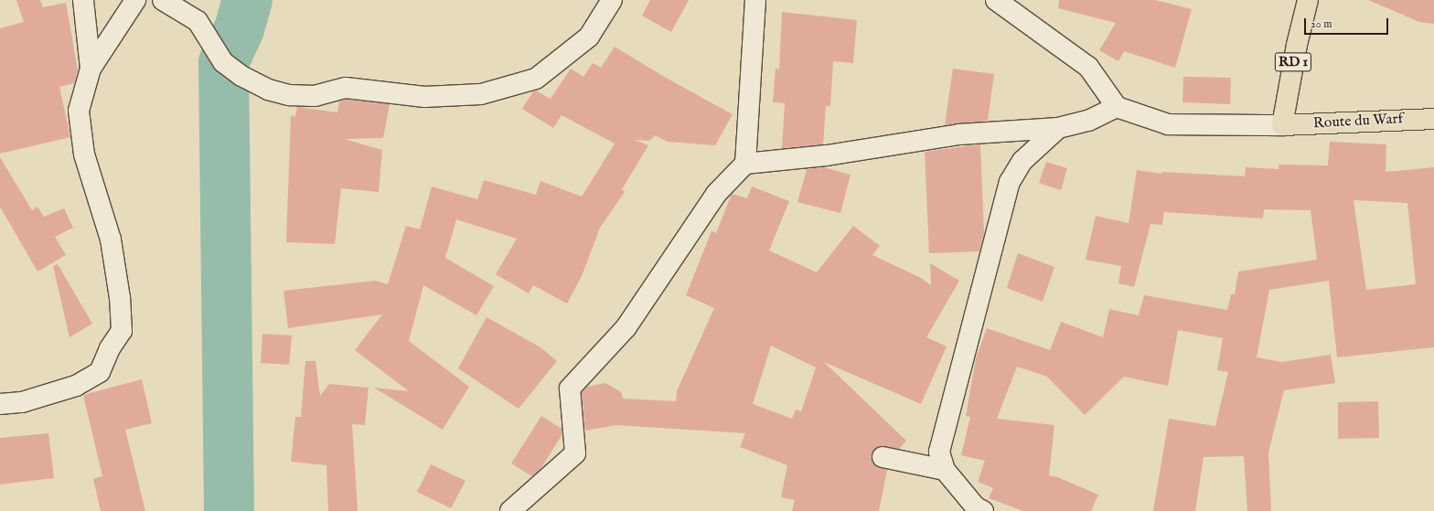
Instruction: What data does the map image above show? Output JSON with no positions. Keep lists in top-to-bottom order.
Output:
{
  "streets": {
    "main road": ["RD 1", "Route du Warf"]
  },
  "crossings": [
    ["RD 1", "Route du Warf"]
  ],
  "scale_bar": "20 m"
}
